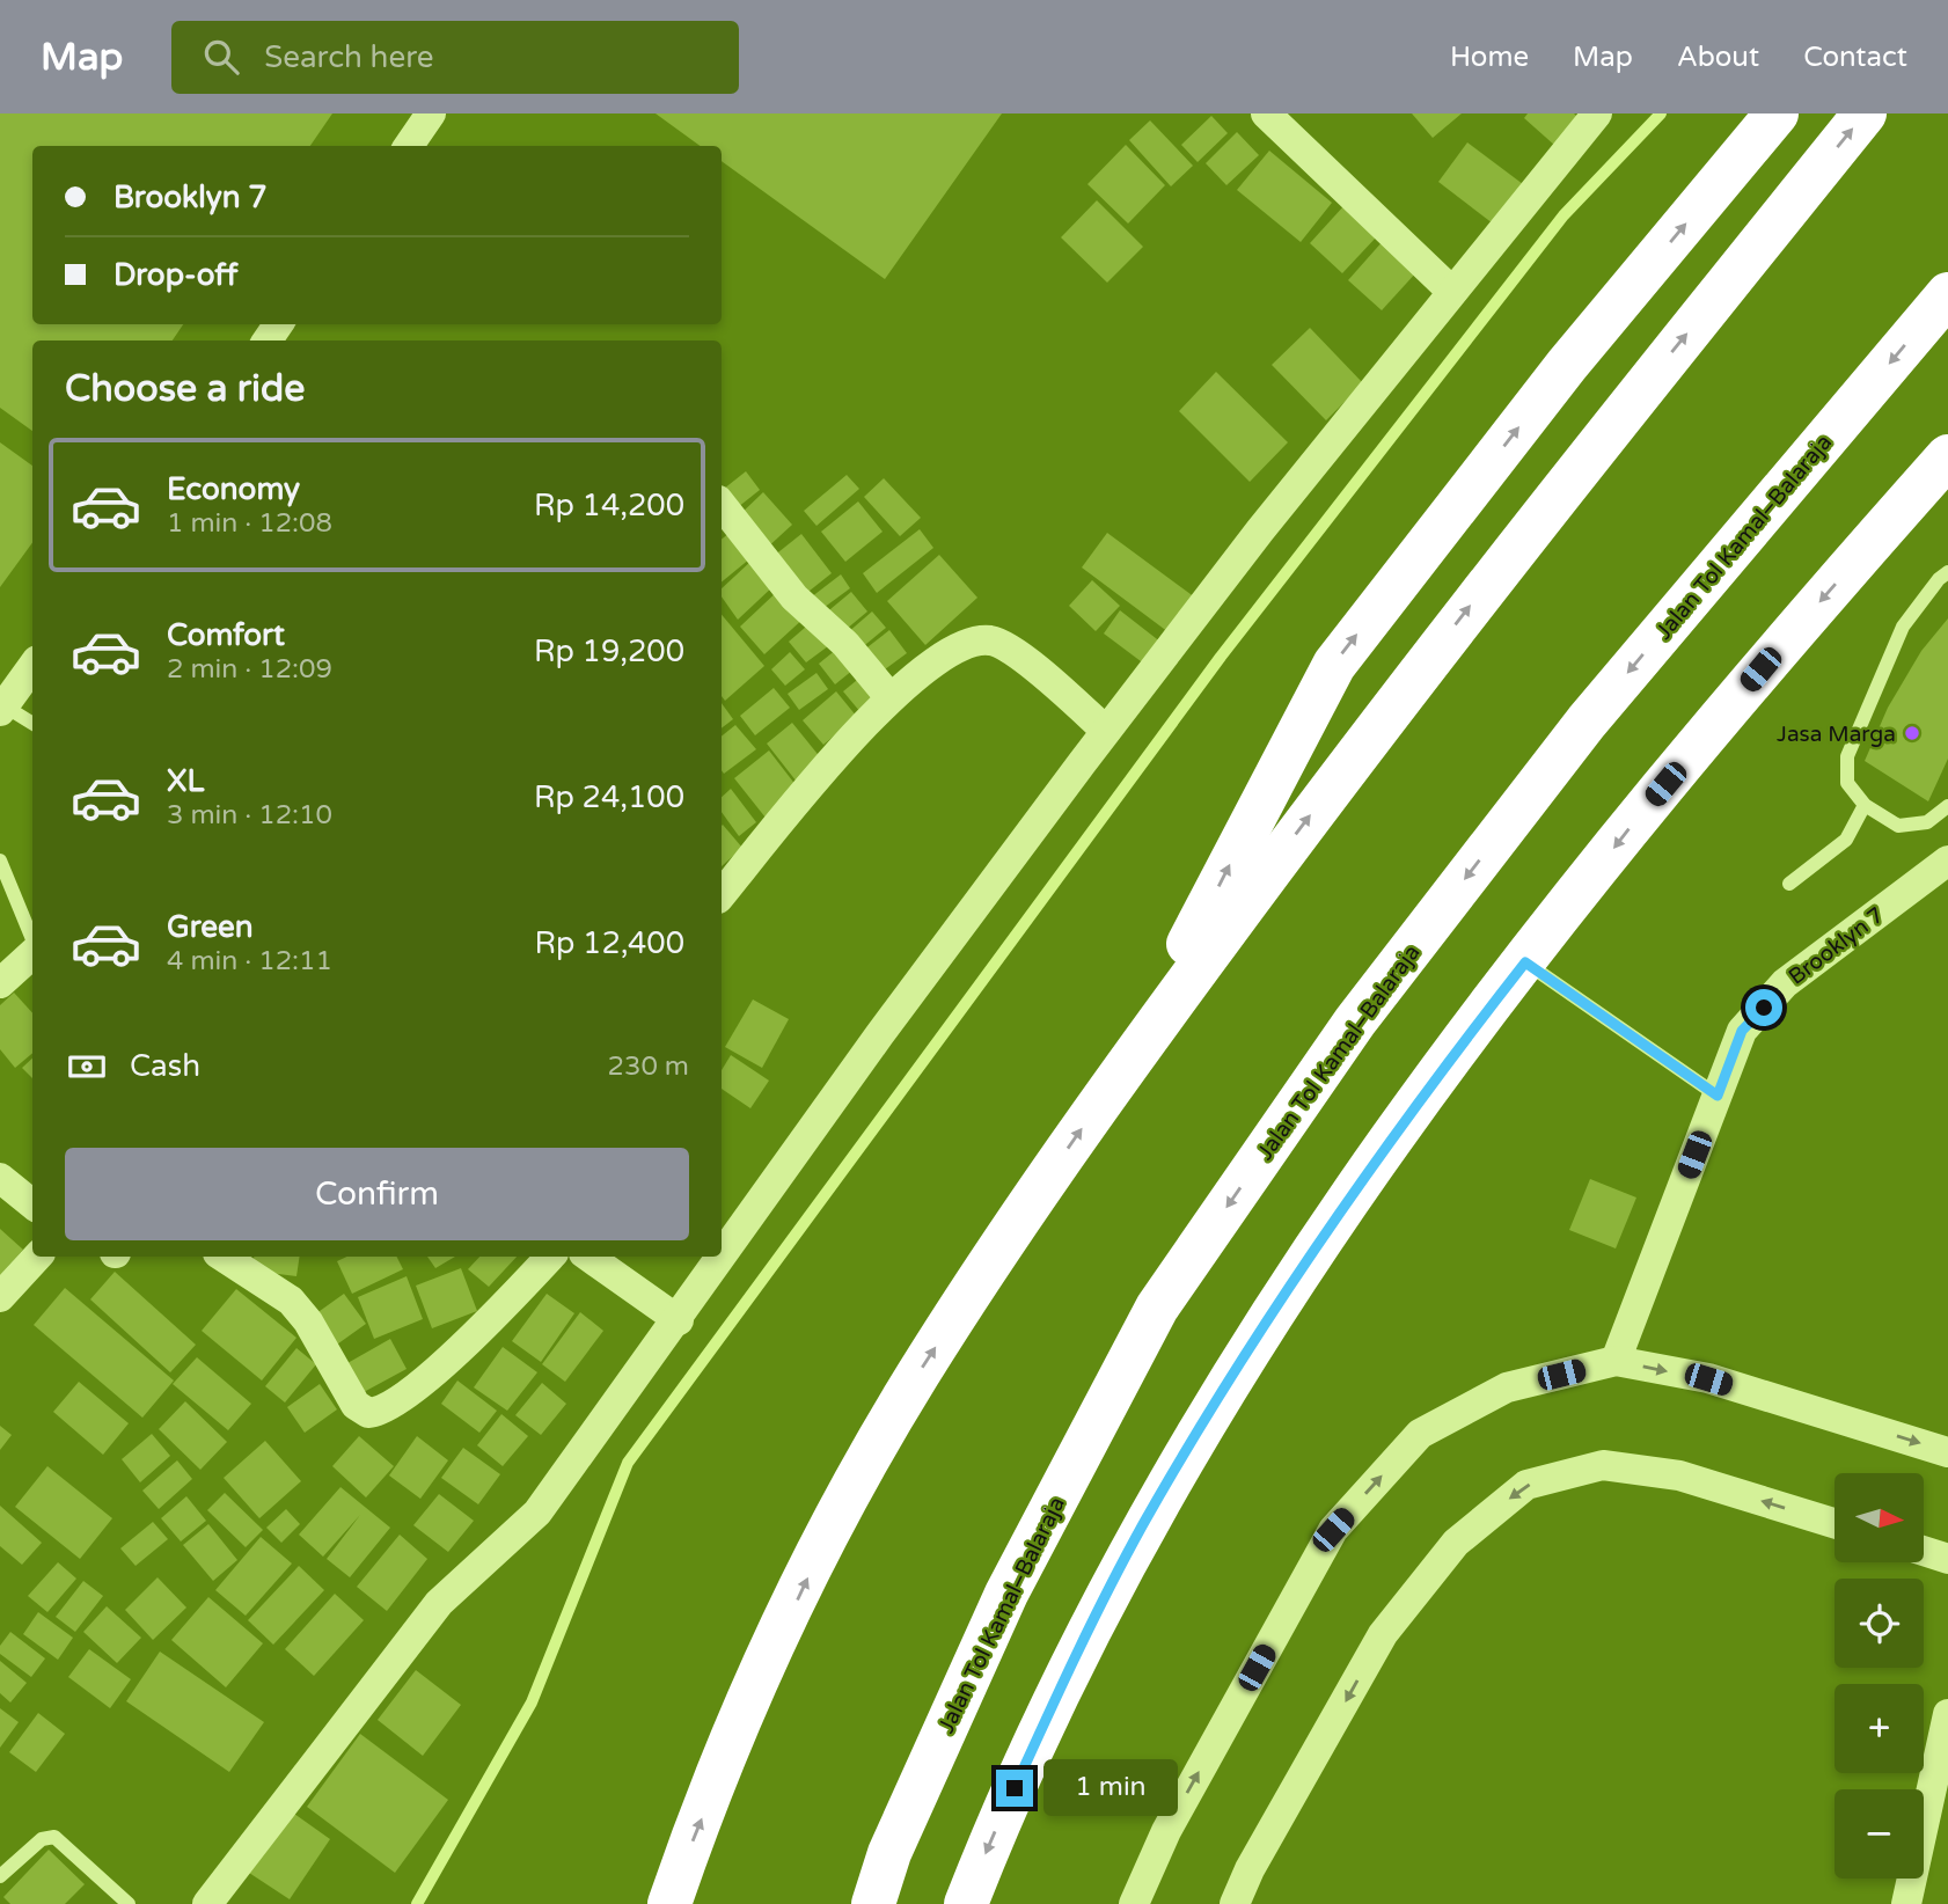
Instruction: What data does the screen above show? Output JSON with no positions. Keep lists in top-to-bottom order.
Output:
{
  "streets": {
    "highway": ["Jalan Tol Kamal–Balaraja"],
    "street": ["Brooklyn 7"]
  },
  "places": ["Jasa Marga"],
  "north": "right",
  "page": {
    "header": "Map",
    "search": "Search here",
    "nav": [
      "Home",
      "Map",
      "About",
      "Contact"
    ],
    "banner": ["Brooklyn 7", "Drop-off"],
    "heading": "Choose a ride",
    "list": [
      {
        "name": "Economy",
        "note": "1 min · 12:08",
        "value": "Rp 14,200"
      },
      {
        "name": "Comfort",
        "note": "2 min · 12:09",
        "value": "Rp 19,200"
      },
      {
        "name": "XL",
        "note": "3 min · 12:10",
        "value": "Rp 24,100"
      },
      {
        "name": "Green",
        "note": "4 min · 12:11",
        "value": "Rp 12,400"
      }
    ],
    "pay": ["Cash", "230 m"],
    "buttons": "Confirm",
    "map_buttons": ["+", "−"],
    "bubble": "1 min"
  }
}
